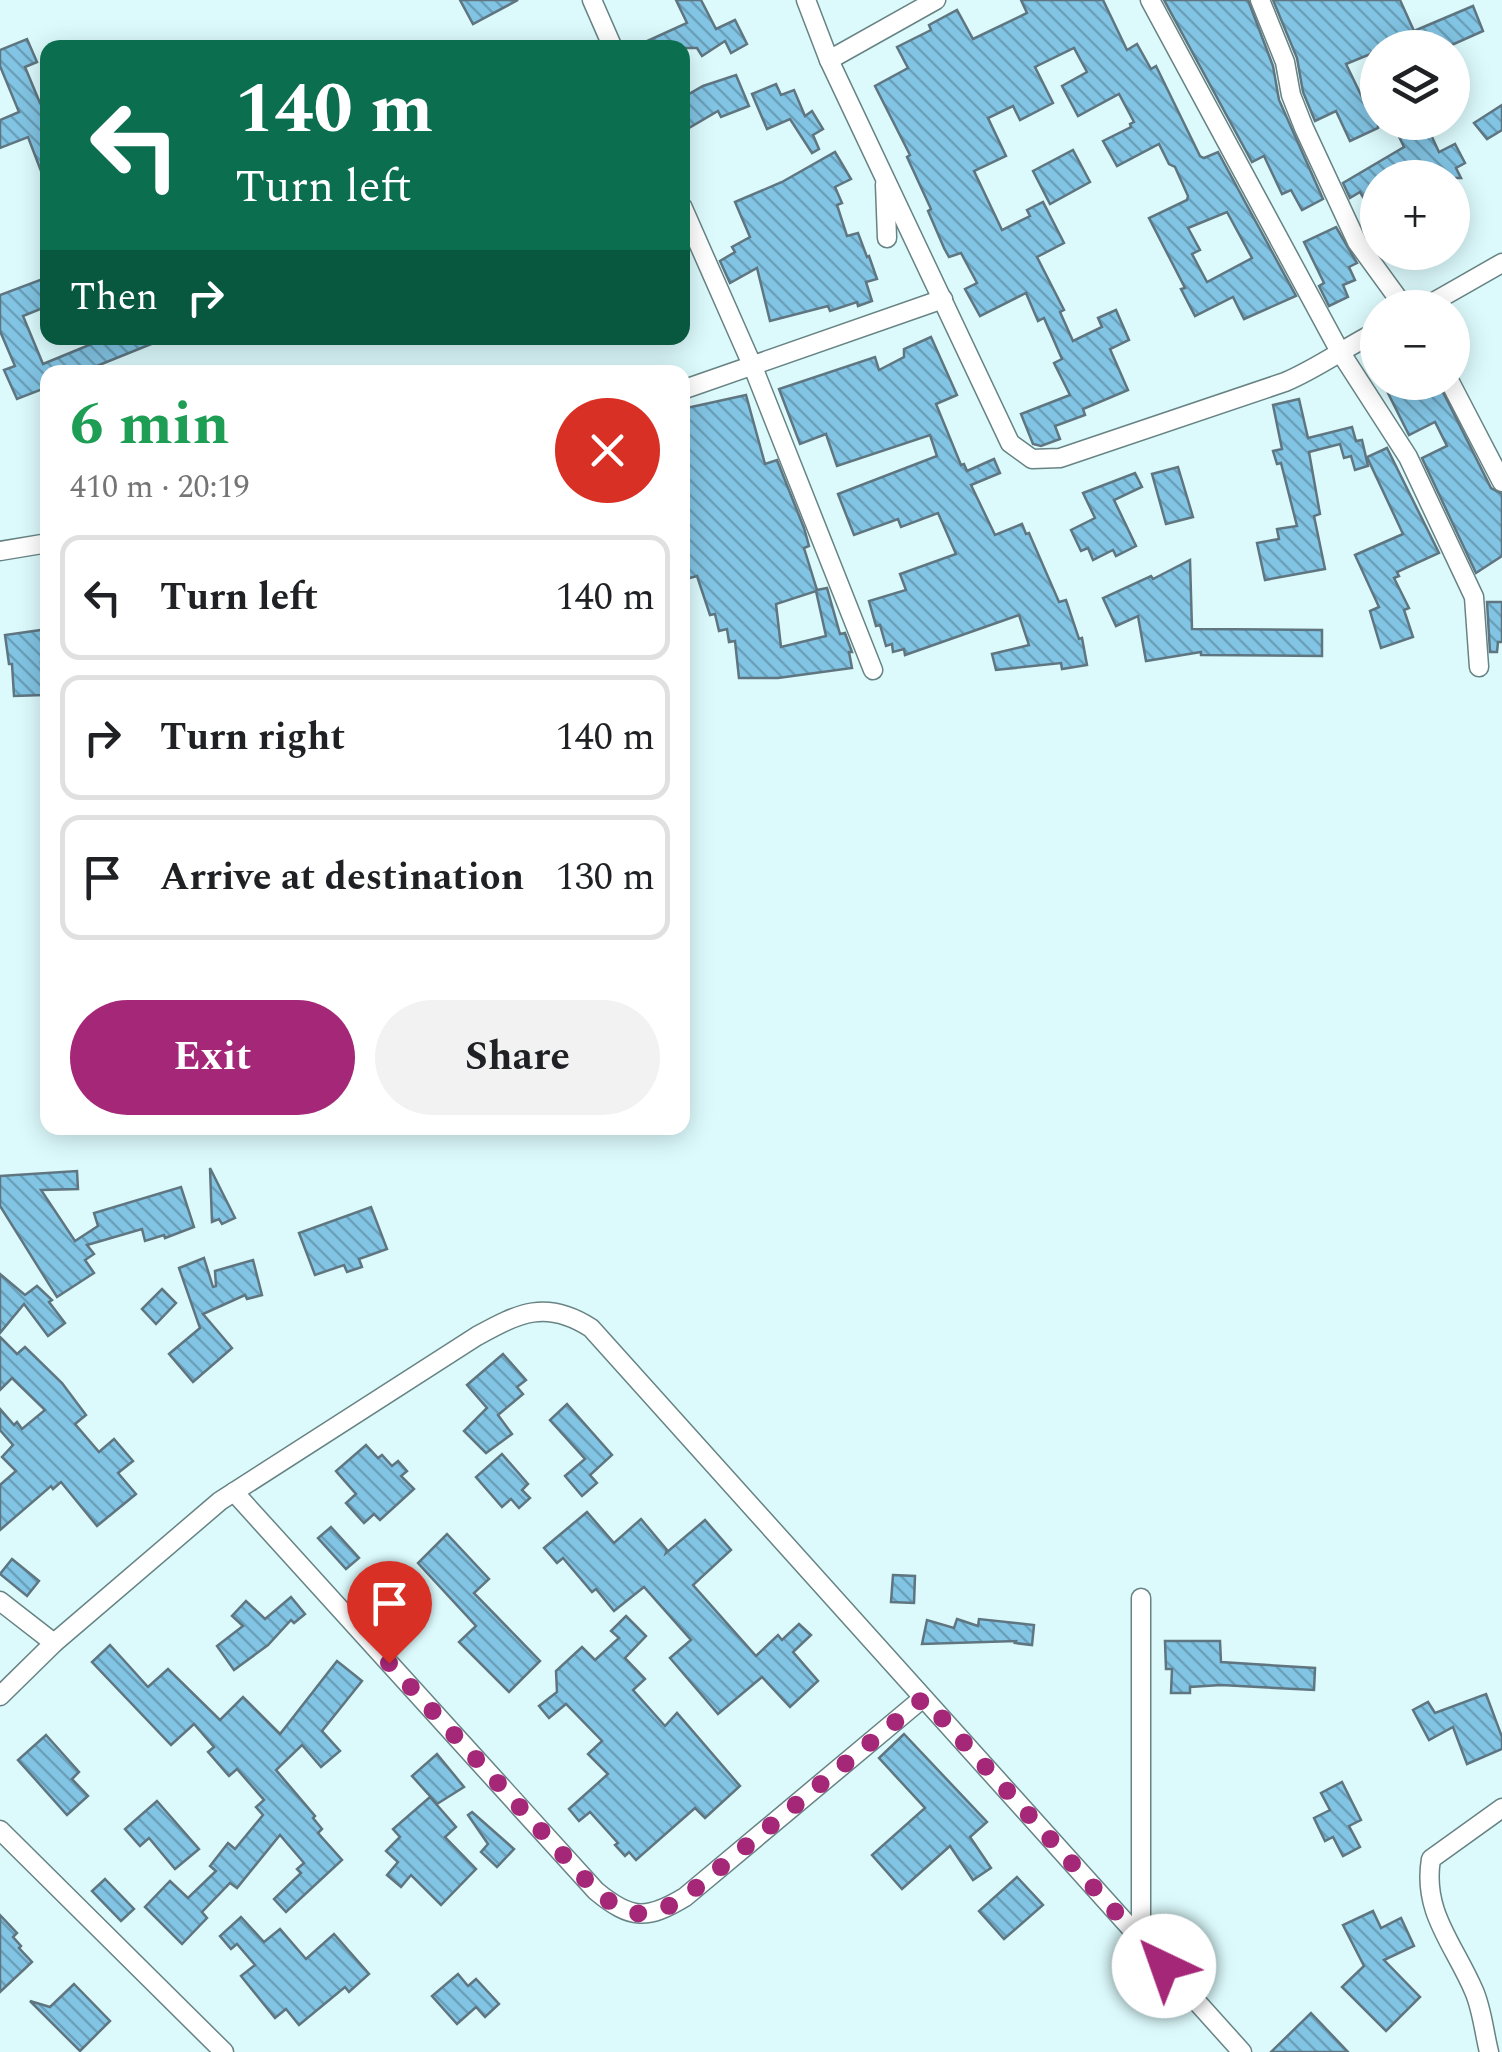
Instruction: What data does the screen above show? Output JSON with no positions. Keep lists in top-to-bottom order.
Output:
{
  "page": {
    "map_buttons": ["+", "−"],
    "turn": ["140 m", "Turn left"],
    "then": "Then",
    "heading": ["6 min", "410 m · 20:19"],
    "list": [
      {
        "name": "Turn left",
        "value": "140 m"
      },
      {
        "name": "Turn right",
        "value": "140 m"
      },
      {
        "name": "Arrive at destination",
        "value": "130 m"
      }
    ],
    "buttons": ["Exit", "Share"]
  }
}
